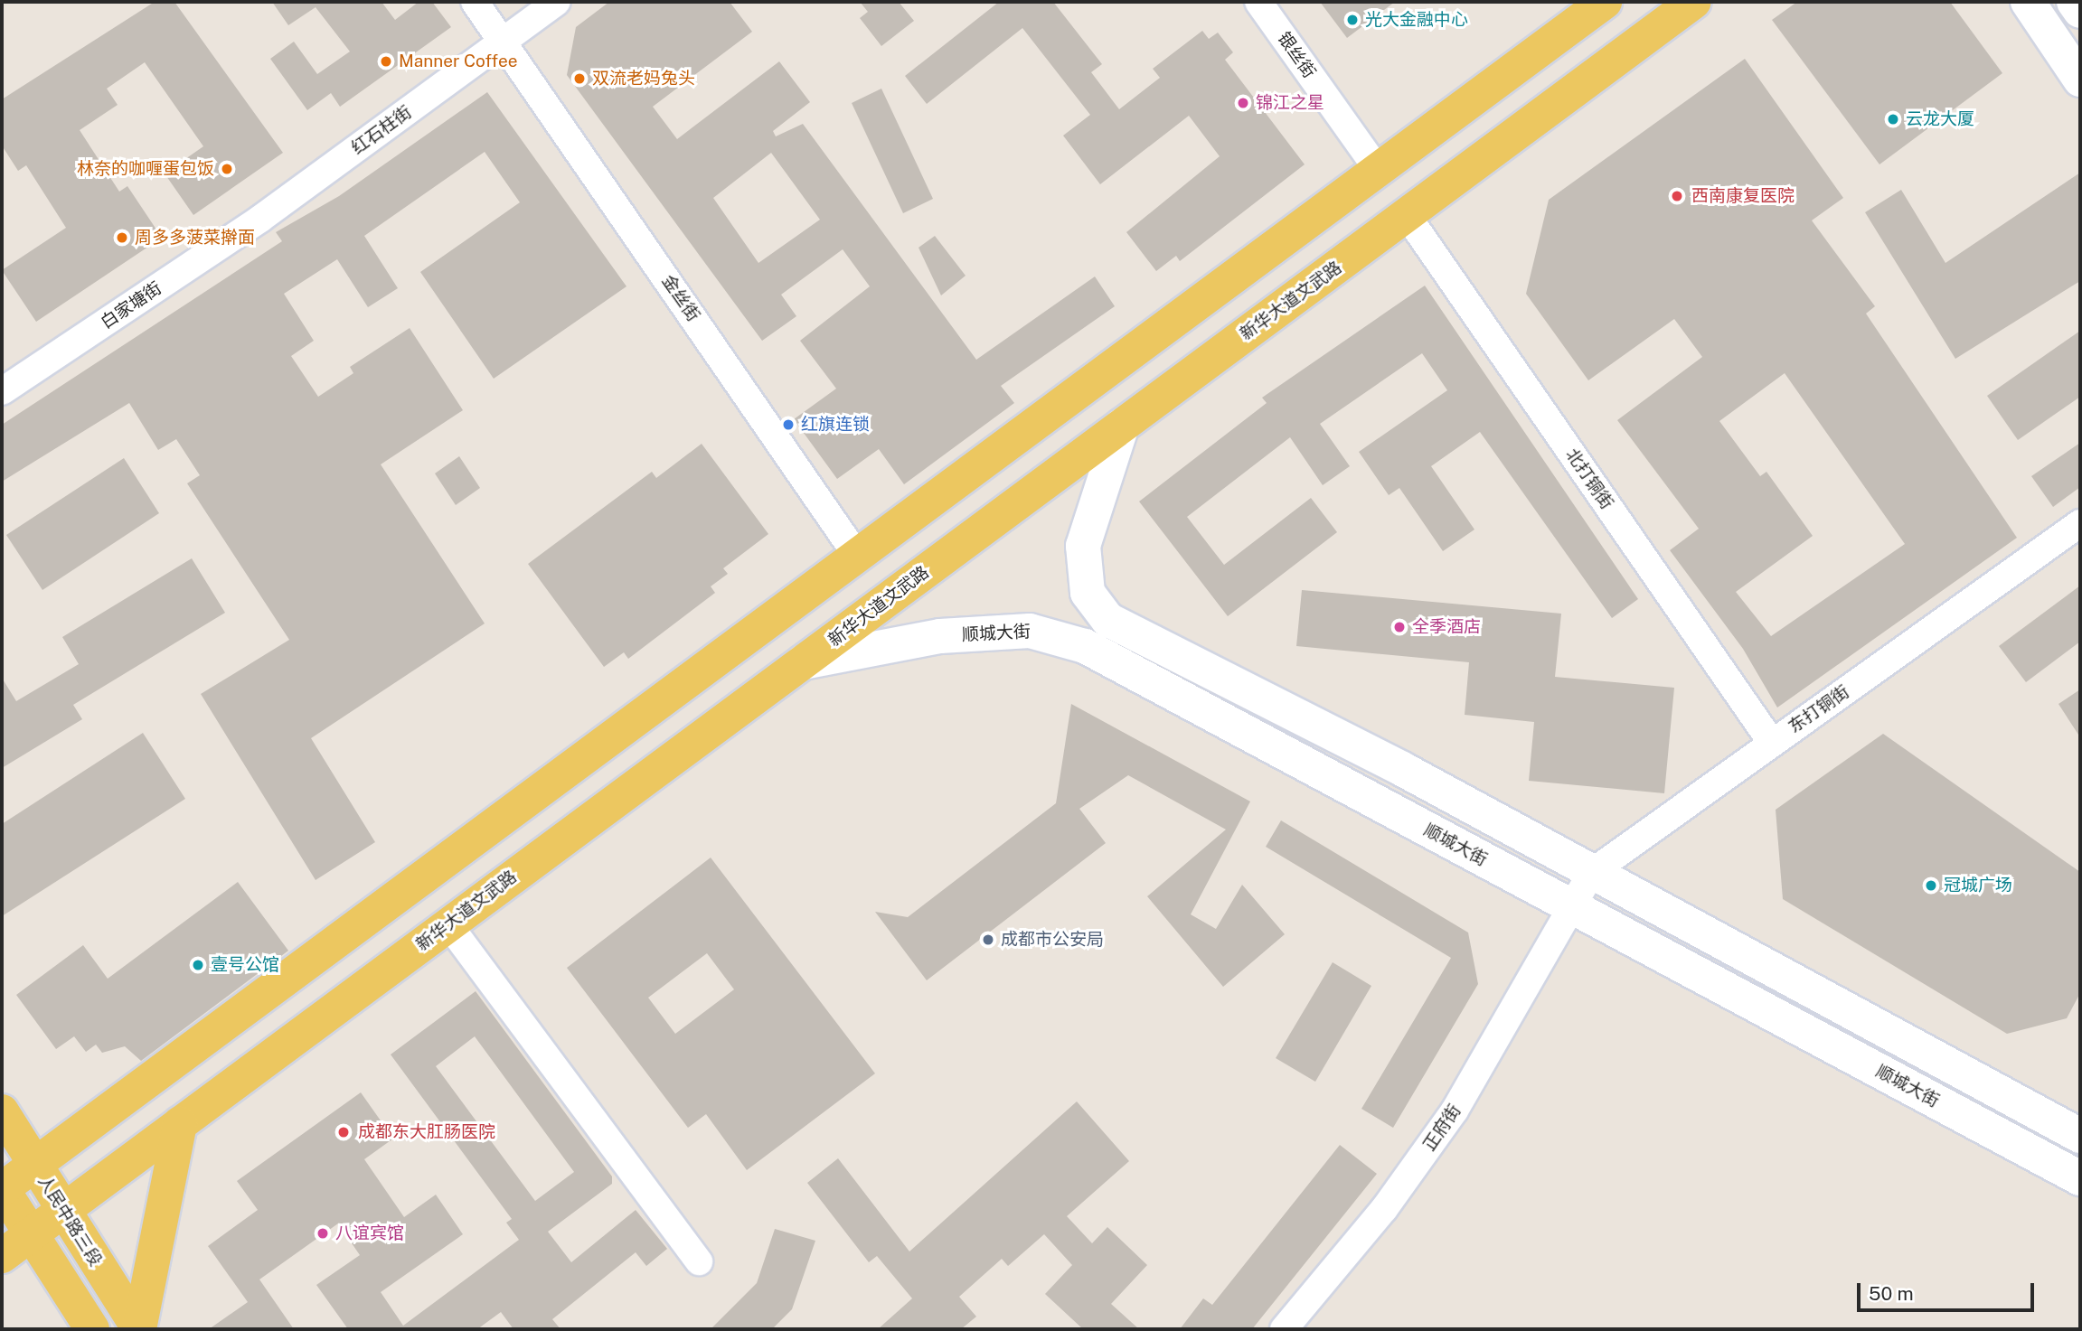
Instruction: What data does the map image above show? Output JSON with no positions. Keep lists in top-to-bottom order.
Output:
{
  "streets": {
    "main road": ["新华大道文武路", "顺城大街", "人民中路三段"],
    "street": [
      "银丝街",
      "红石柱街",
      "金丝街",
      "白家塘街",
      "北打铜街",
      "东打铜街",
      "正府街"
    ]
  },
  "crossings": [
    ["红石柱街", "金丝街"],
    ["红石柱街", "白家塘街"],
    ["新华大道文武路", "北打铜街"],
    ["新华大道文武路", "顺城大街"],
    ["新华大道文武路", "人民中路三段"],
    ["北打铜街", "东打铜街"],
    ["顺城大街", "东打铜街"],
    ["顺城大街", "正府街"],
    ["东打铜街", "正府街"]
  ],
  "places": [
    "光大金融中心",
    "Manner Coffee",
    "双流老妈兔头",
    "锦江之星",
    "云龙大厦",
    "林奈的咖喱蛋包饭",
    "西南康复医院",
    "周多多菠菜擀面",
    "红旗连锁",
    "全季酒店",
    "冠城广场",
    "成都市公安局",
    "壹号公馆",
    "成都东大肛肠医院",
    "八谊宾馆"
  ],
  "scale_bar": "50 m"
}
